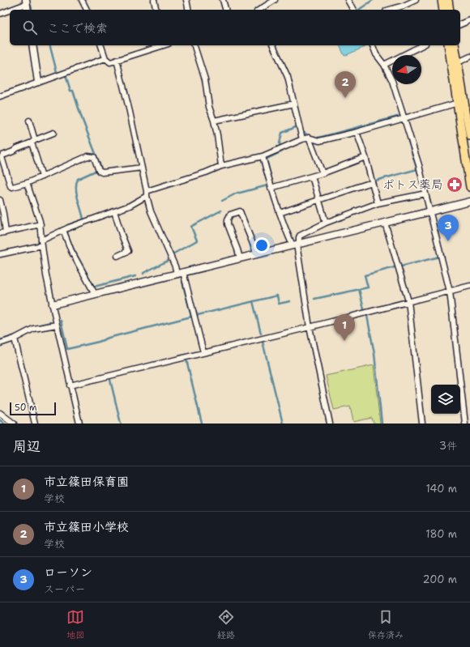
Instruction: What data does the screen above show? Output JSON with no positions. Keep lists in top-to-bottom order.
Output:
{
  "places": {
    "pharmacy": ["ポトス薬局"]
  },
  "scale_bar": "50 m",
  "north": "left",
  "page": {
    "search": "ここで検索",
    "pins": ["2", "3", "1"],
    "scale": "50 m",
    "heading": ["周辺", "3件"],
    "list": [
      {
        "mark": "1",
        "name": "市立篠田保育園",
        "note": "学校",
        "value": "140 m"
      },
      {
        "mark": "2",
        "name": "市立篠田小学校",
        "note": "学校",
        "value": "180 m"
      },
      {
        "mark": "3",
        "name": "ローソン",
        "note": "スーパー",
        "value": "200 m"
      }
    ],
    "nav": ["地図", "経路", "保存済み"]
  }
}
